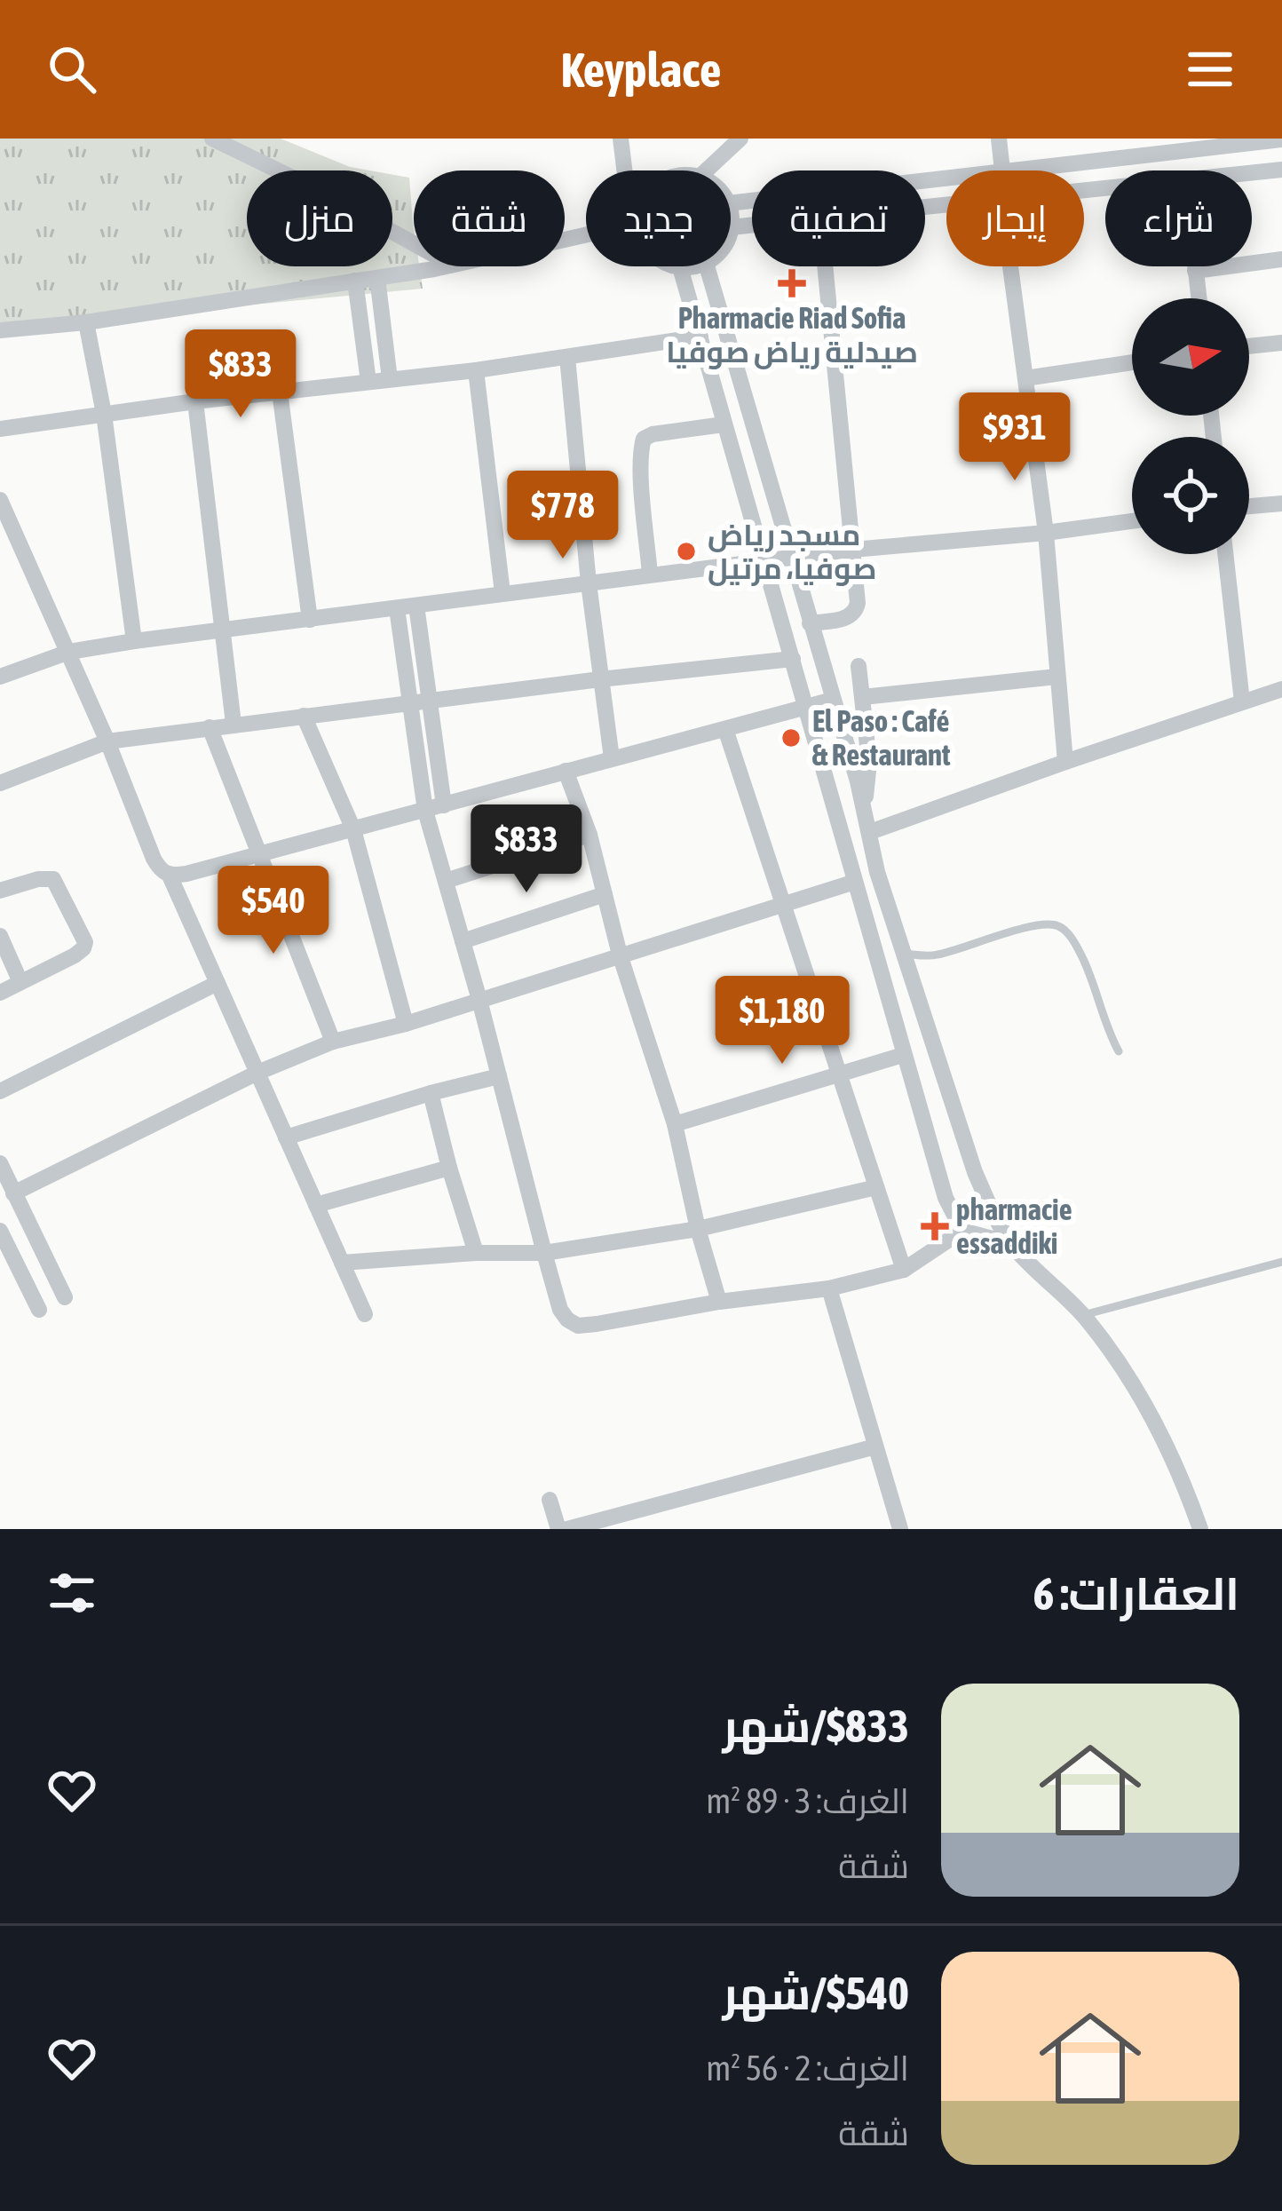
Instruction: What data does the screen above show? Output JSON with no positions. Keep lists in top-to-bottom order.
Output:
{
  "places": {
    "health": ["Pharmacie Riad Sofia صيدلية رياض صوفيا", "pharmacie essaddiki"],
    "other": ["مسجد رياض صوفيا، مرتیل", "El Paso : Café & Restaurant"]
  },
  "north": "right",
  "page": {
    "header": "Keyplace",
    "chip": [
      "شراء",
      "إيجار",
      "تصفية",
      "جديد",
      "شقة",
      "منزل"
    ],
    "price": [
      "$833",
      "$931",
      "$778",
      "$833",
      "$540",
      "$1,180"
    ],
    "heading": "العقارات: 6",
    "list": [
      {
        "name": "$833/شهر",
        "note": "الغرف: 3 · 89 m² · شقة"
      },
      {
        "name": "$540/شهر",
        "note": "الغرف: 2 · 56 m² · شقة"
      }
    ]
  }
}
